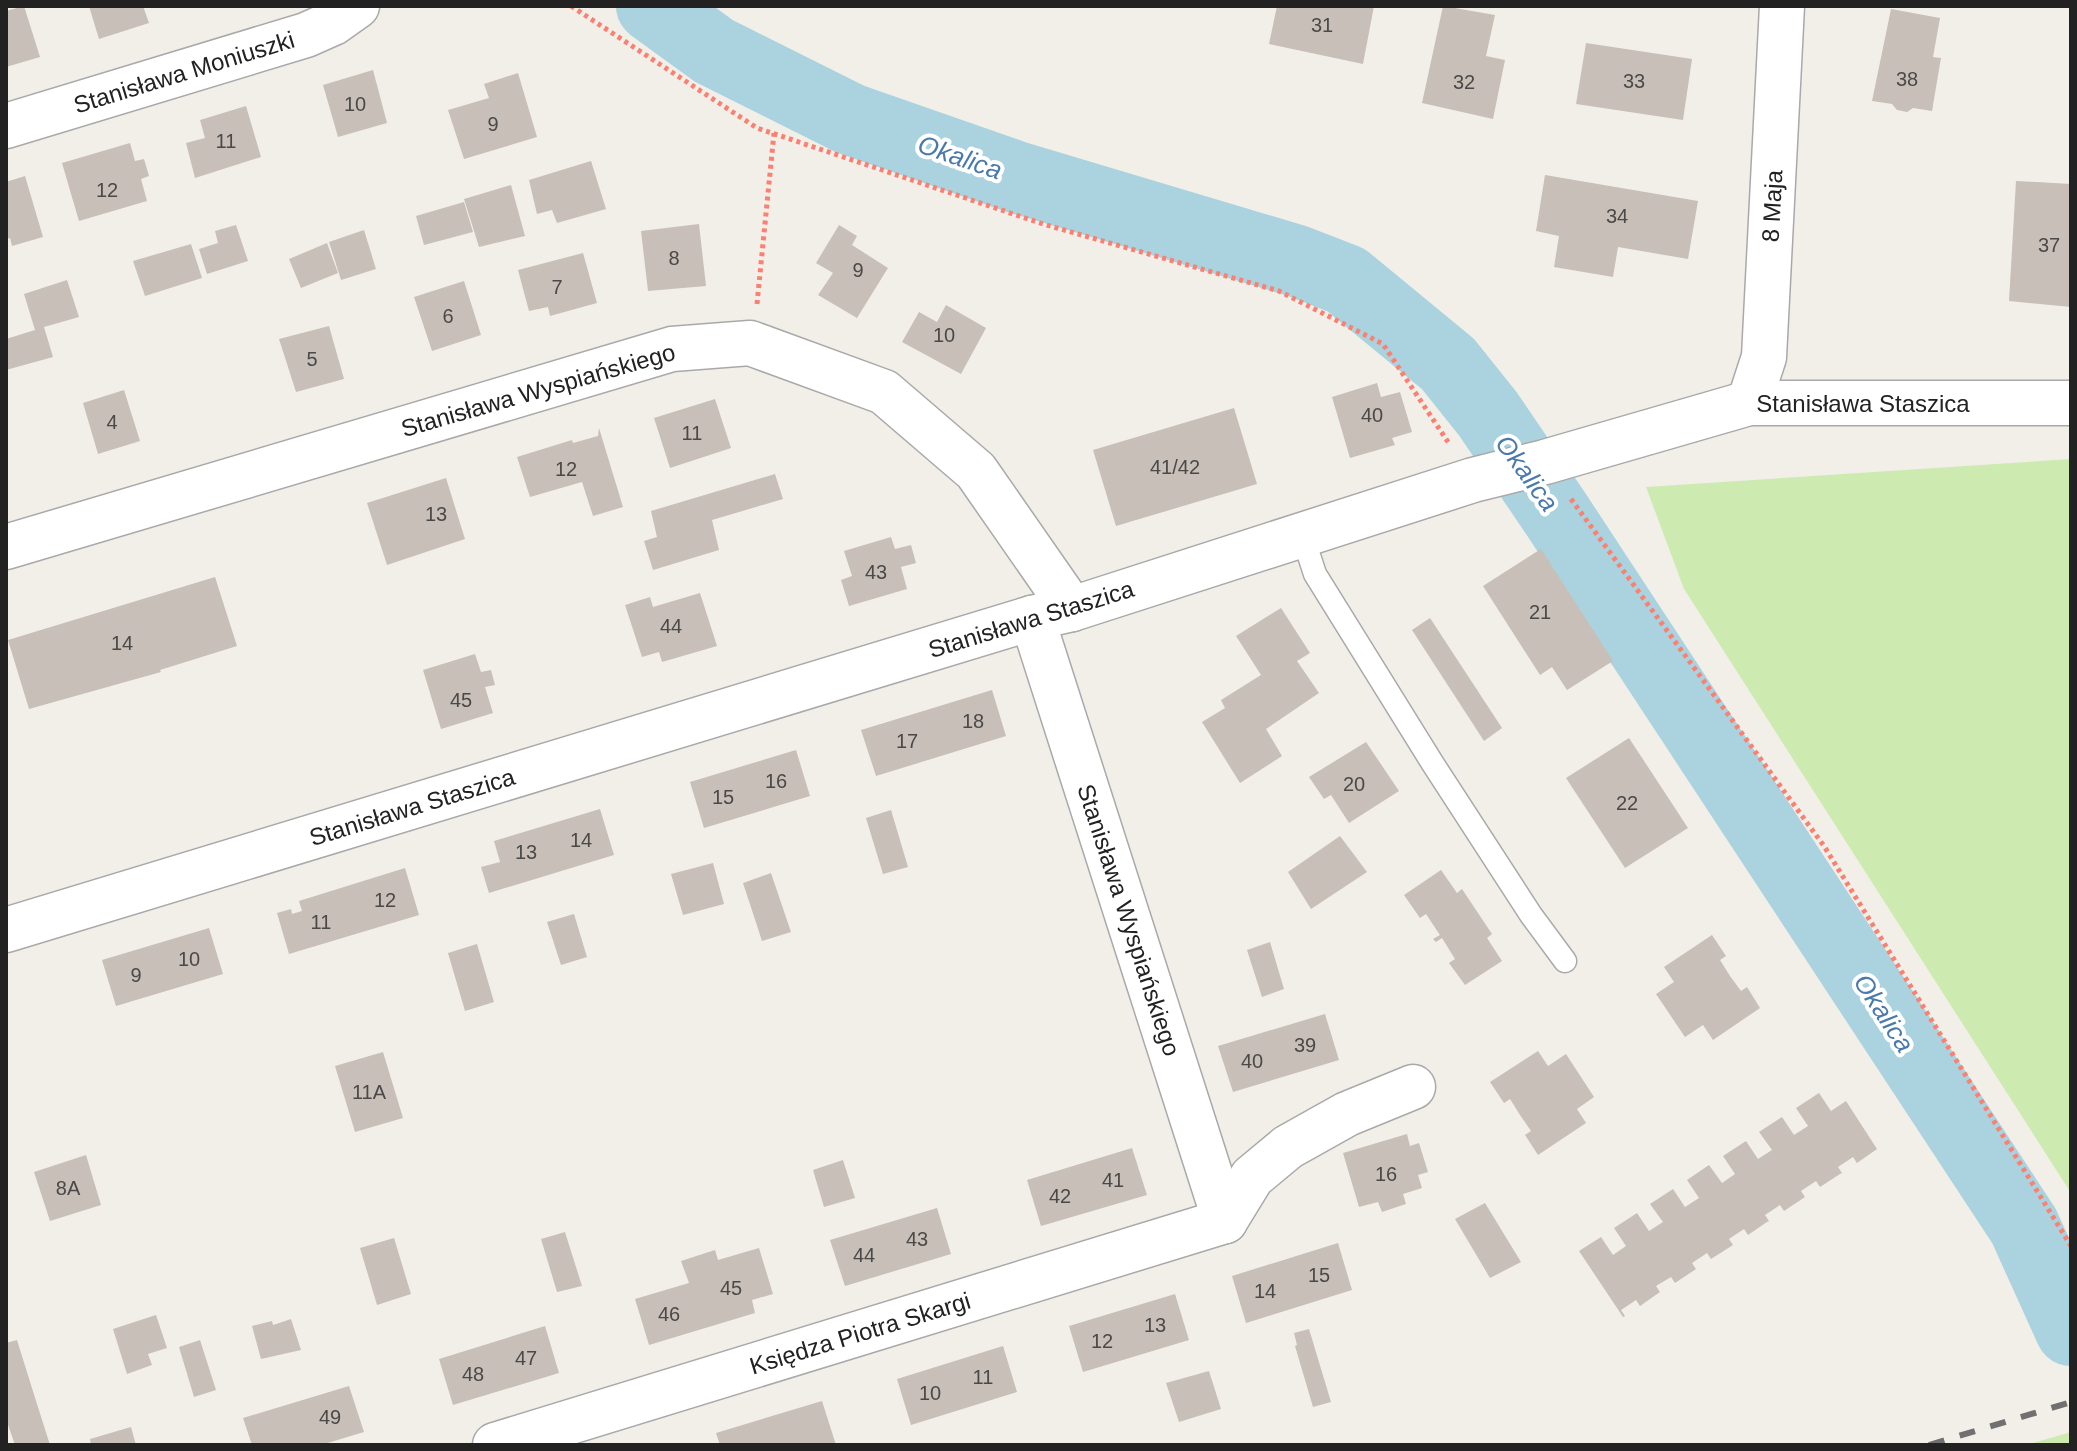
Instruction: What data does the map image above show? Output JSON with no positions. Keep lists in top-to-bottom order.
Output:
{
  "streets": {
    "street": [
      "Stanisława Moniuszki",
      "8 Maja",
      "Stanisława Wyspiańskiego",
      "Stanisława Staszica",
      "Księdza Piotra Skargi"
    ]
  },
  "crossings": [
    ["8 Maja", "Stanisława Staszica"],
    ["Stanisława Wyspiańskiego", "Stanisława Staszica"],
    ["Stanisława Wyspiańskiego", "Księdza Piotra Skargi"]
  ],
  "water": ["Okalica"],
  "house_numbers": [
    "31",
    "38",
    "33",
    "32",
    "10",
    "9",
    "11",
    "12",
    "34",
    "37",
    "8",
    "9",
    "7",
    "6",
    "10",
    "5",
    "40",
    "4",
    "11",
    "41/42",
    "12",
    "13",
    "43",
    "21",
    "44",
    "14",
    "45",
    "18",
    "17",
    "16",
    "20",
    "15",
    "22",
    "14",
    "13",
    "12",
    "11",
    "10",
    "9",
    "39",
    "40",
    "11A",
    "16",
    "41",
    "8A",
    "42",
    "43",
    "44",
    "15",
    "45",
    "14",
    "46",
    "13",
    "12",
    "47",
    "48",
    "11",
    "10",
    "49"
  ]
}
